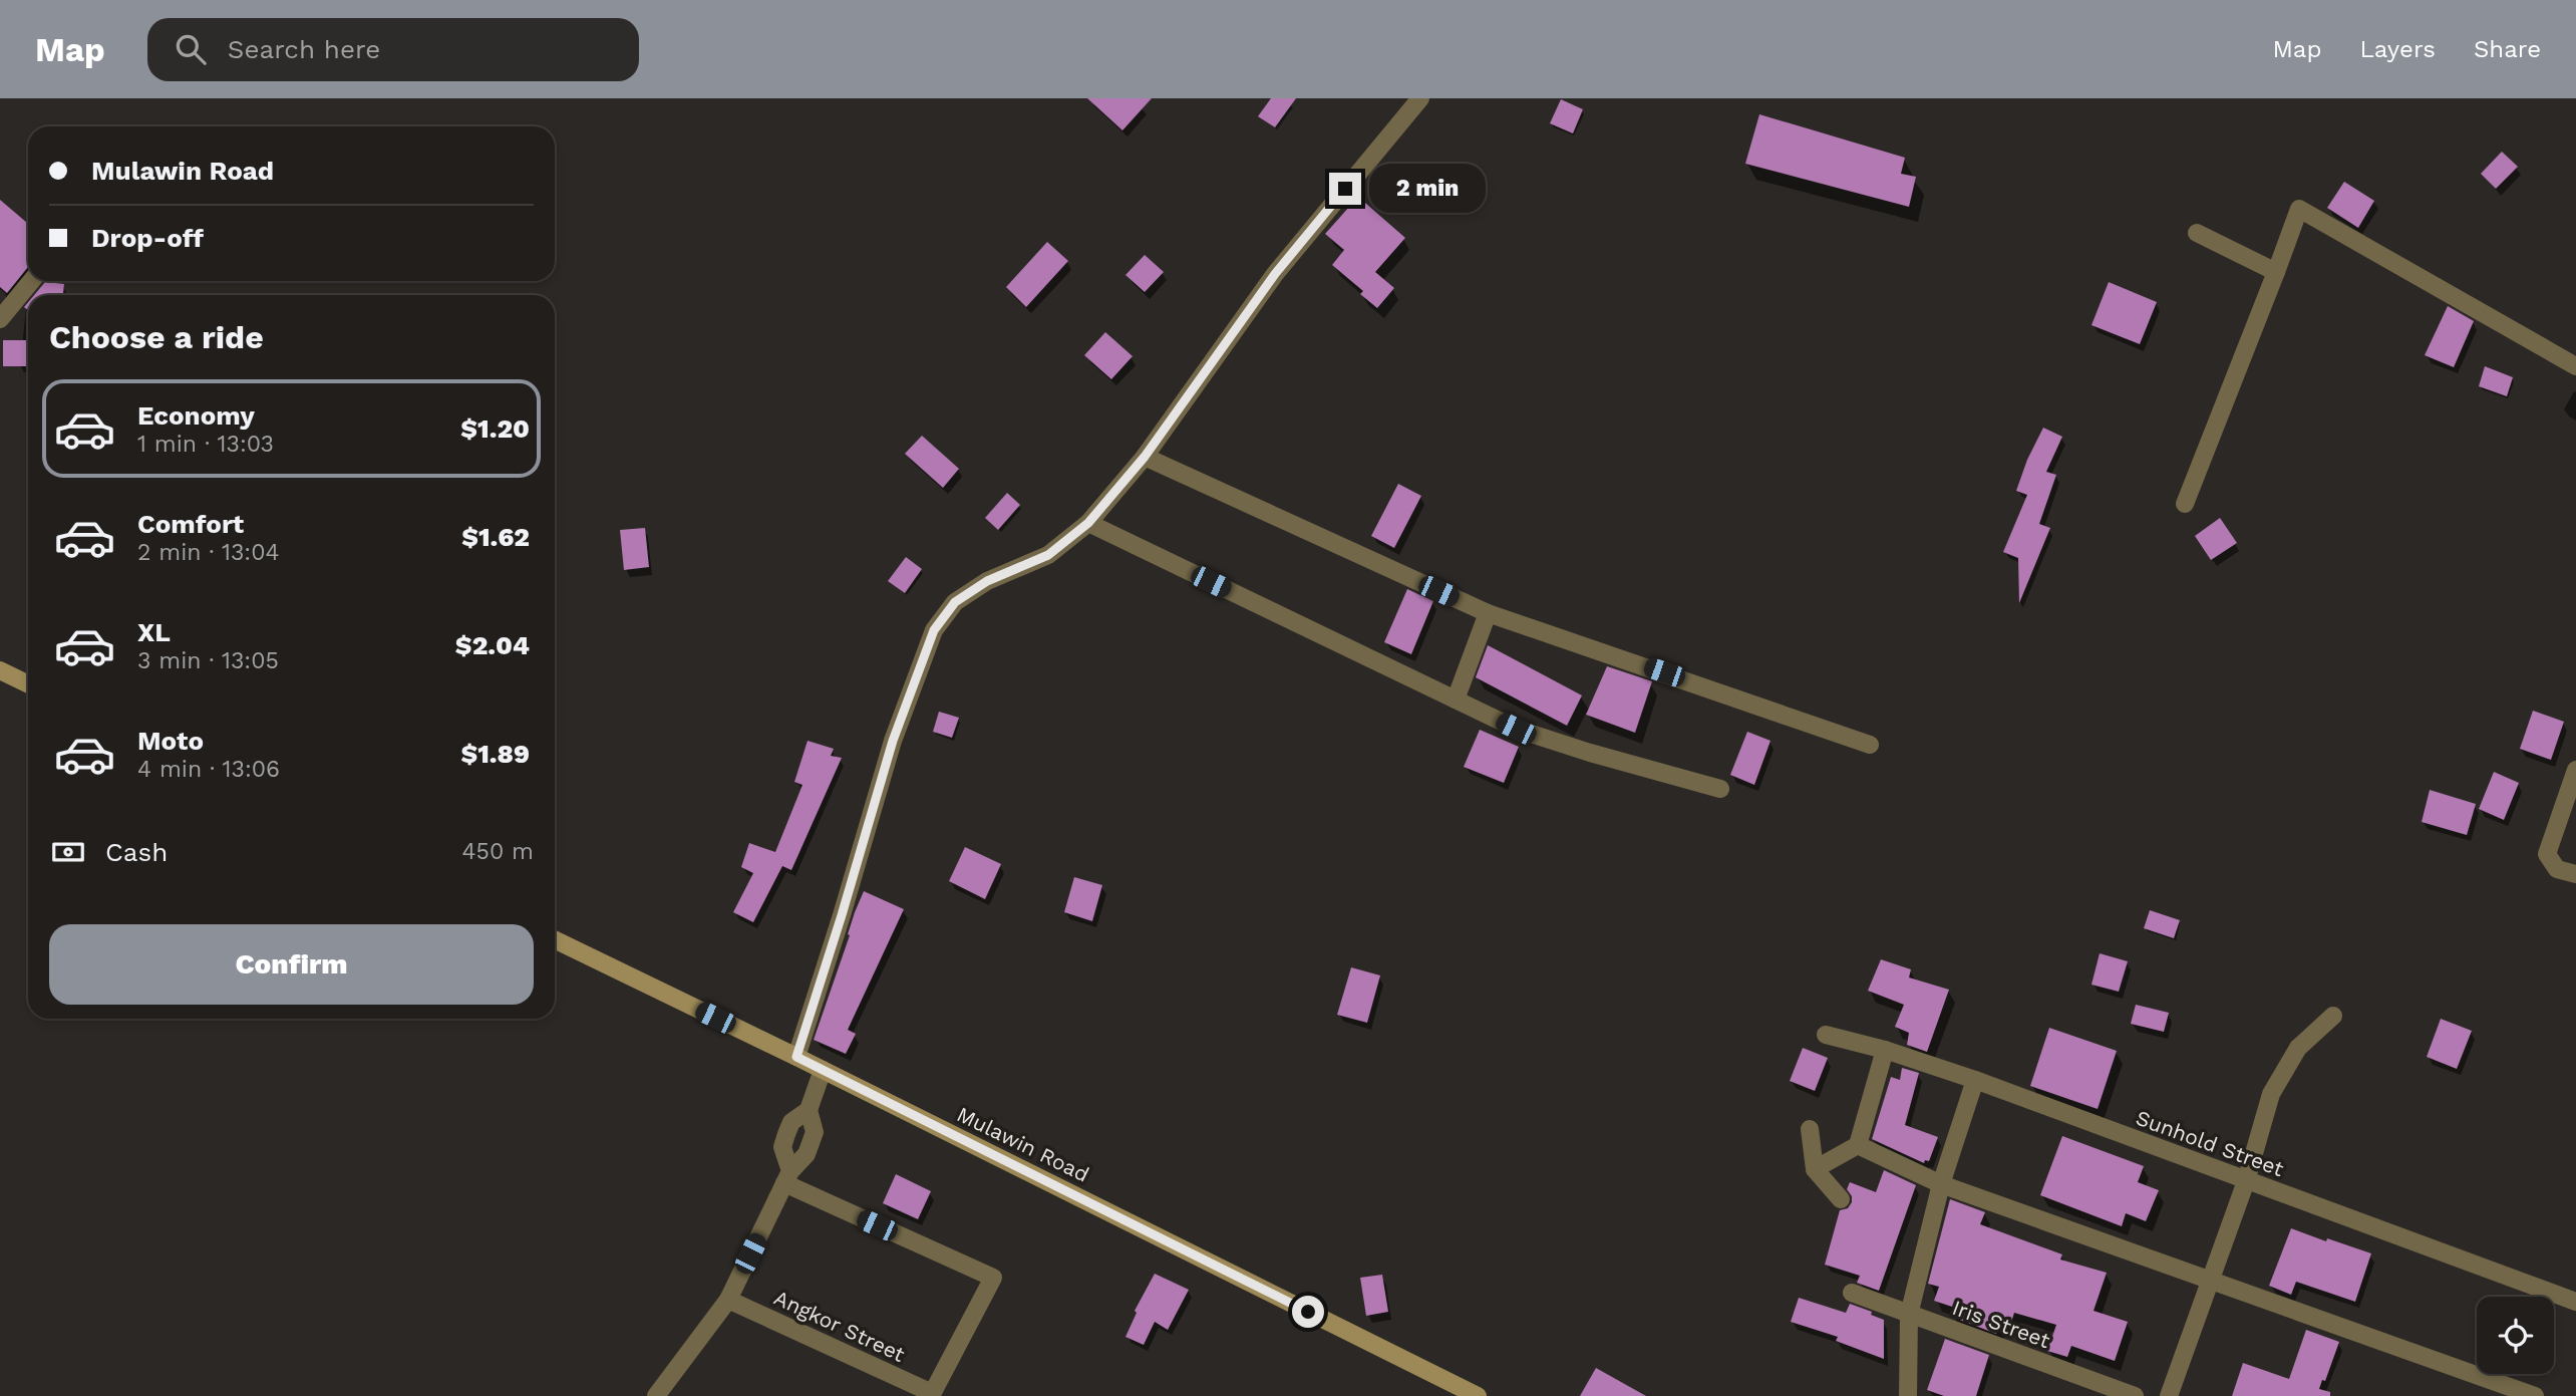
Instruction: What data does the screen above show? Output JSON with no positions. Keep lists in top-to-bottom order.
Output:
{
  "streets": {
    "main road": ["Mulawin Road"],
    "street": ["Sunhold Street", "Iris Street", "Angkor Street"]
  },
  "page": {
    "header": "Map",
    "search": "Search here",
    "nav": ["Map", "Layers", "Share"],
    "banner": ["Mulawin Road", "Drop-off"],
    "bubble": "2 min",
    "heading": "Choose a ride",
    "list": [
      {
        "name": "Economy",
        "note": "1 min · 13:03",
        "value": "$1.20"
      },
      {
        "name": "Comfort",
        "note": "2 min · 13:04",
        "value": "$1.62"
      },
      {
        "name": "XL",
        "note": "3 min · 13:05",
        "value": "$2.04"
      },
      {
        "name": "Moto",
        "note": "4 min · 13:06",
        "value": "$1.89"
      }
    ],
    "pay": ["Cash", "450 m"],
    "buttons": "Confirm"
  }
}
